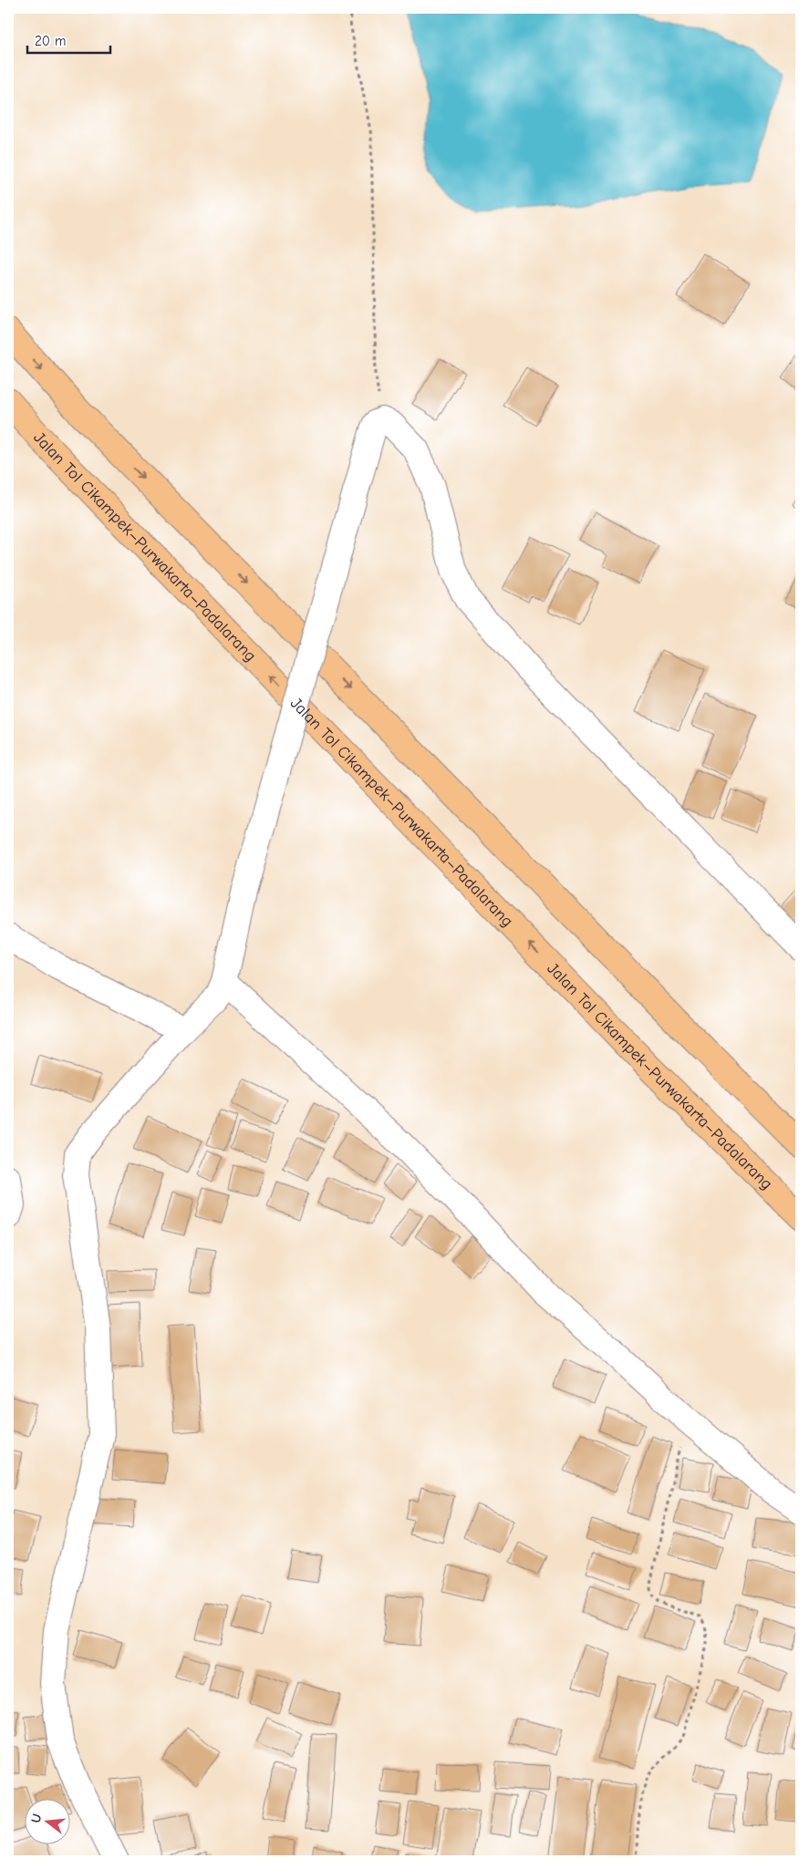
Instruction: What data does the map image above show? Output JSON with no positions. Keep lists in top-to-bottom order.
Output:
{
  "streets": {
    "highway": ["Jalan Tol Cikampek–Purwakarta–Padalarang"]
  },
  "scale_bar": "20 m",
  "north": "left"
}
